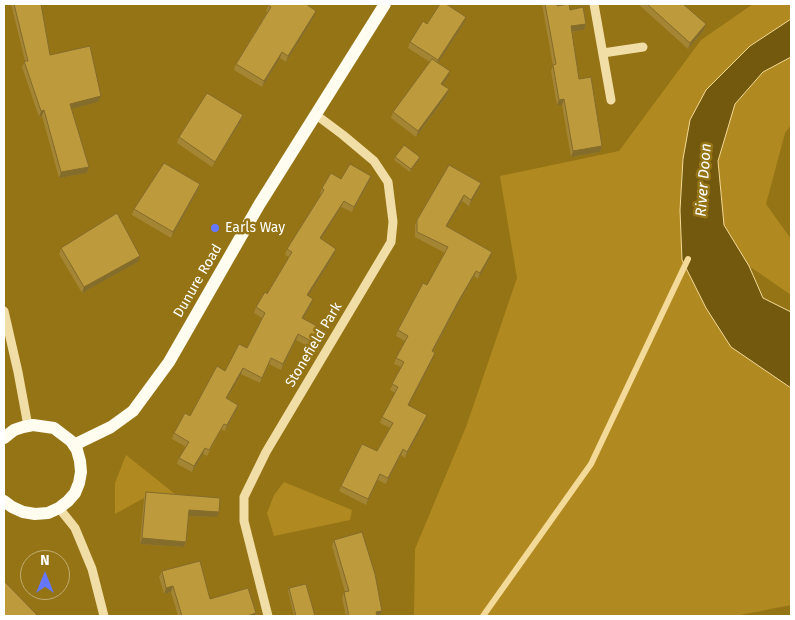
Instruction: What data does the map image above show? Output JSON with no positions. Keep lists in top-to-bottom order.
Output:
{
  "streets": {
    "main road": ["Dunure Road"],
    "street": ["Stonefield Park"]
  },
  "crossings": [
    ["Dunure Road", "Stonefield Park"]
  ],
  "water": ["River Doon"],
  "places": ["Earls Way"],
  "north": "top"
}
